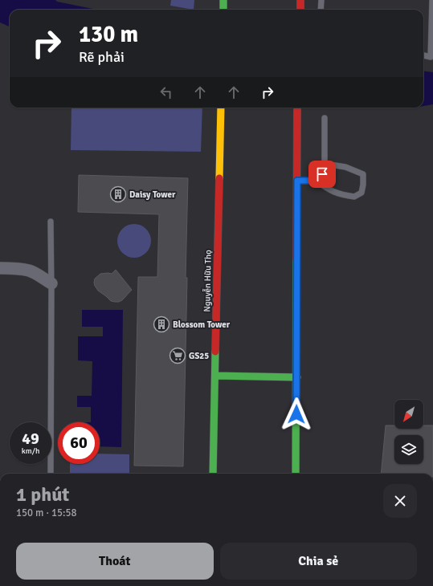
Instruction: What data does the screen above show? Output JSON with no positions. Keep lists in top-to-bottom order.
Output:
{
  "streets": {
    "main road": ["Nguyễn Hữu Thọ"]
  },
  "places": {
    "building": ["Daisy Tower", "Blossom Tower"],
    "supermarket": ["GS25"]
  },
  "north": "bottom left",
  "page": {
    "turn": ["130 m", "Rẽ phải"],
    "speed": "49 km/h",
    "limit": "60",
    "heading": ["1 phút", "150 m · 15:58"],
    "buttons": ["Thoát", "Chia sẻ"]
  }
}
